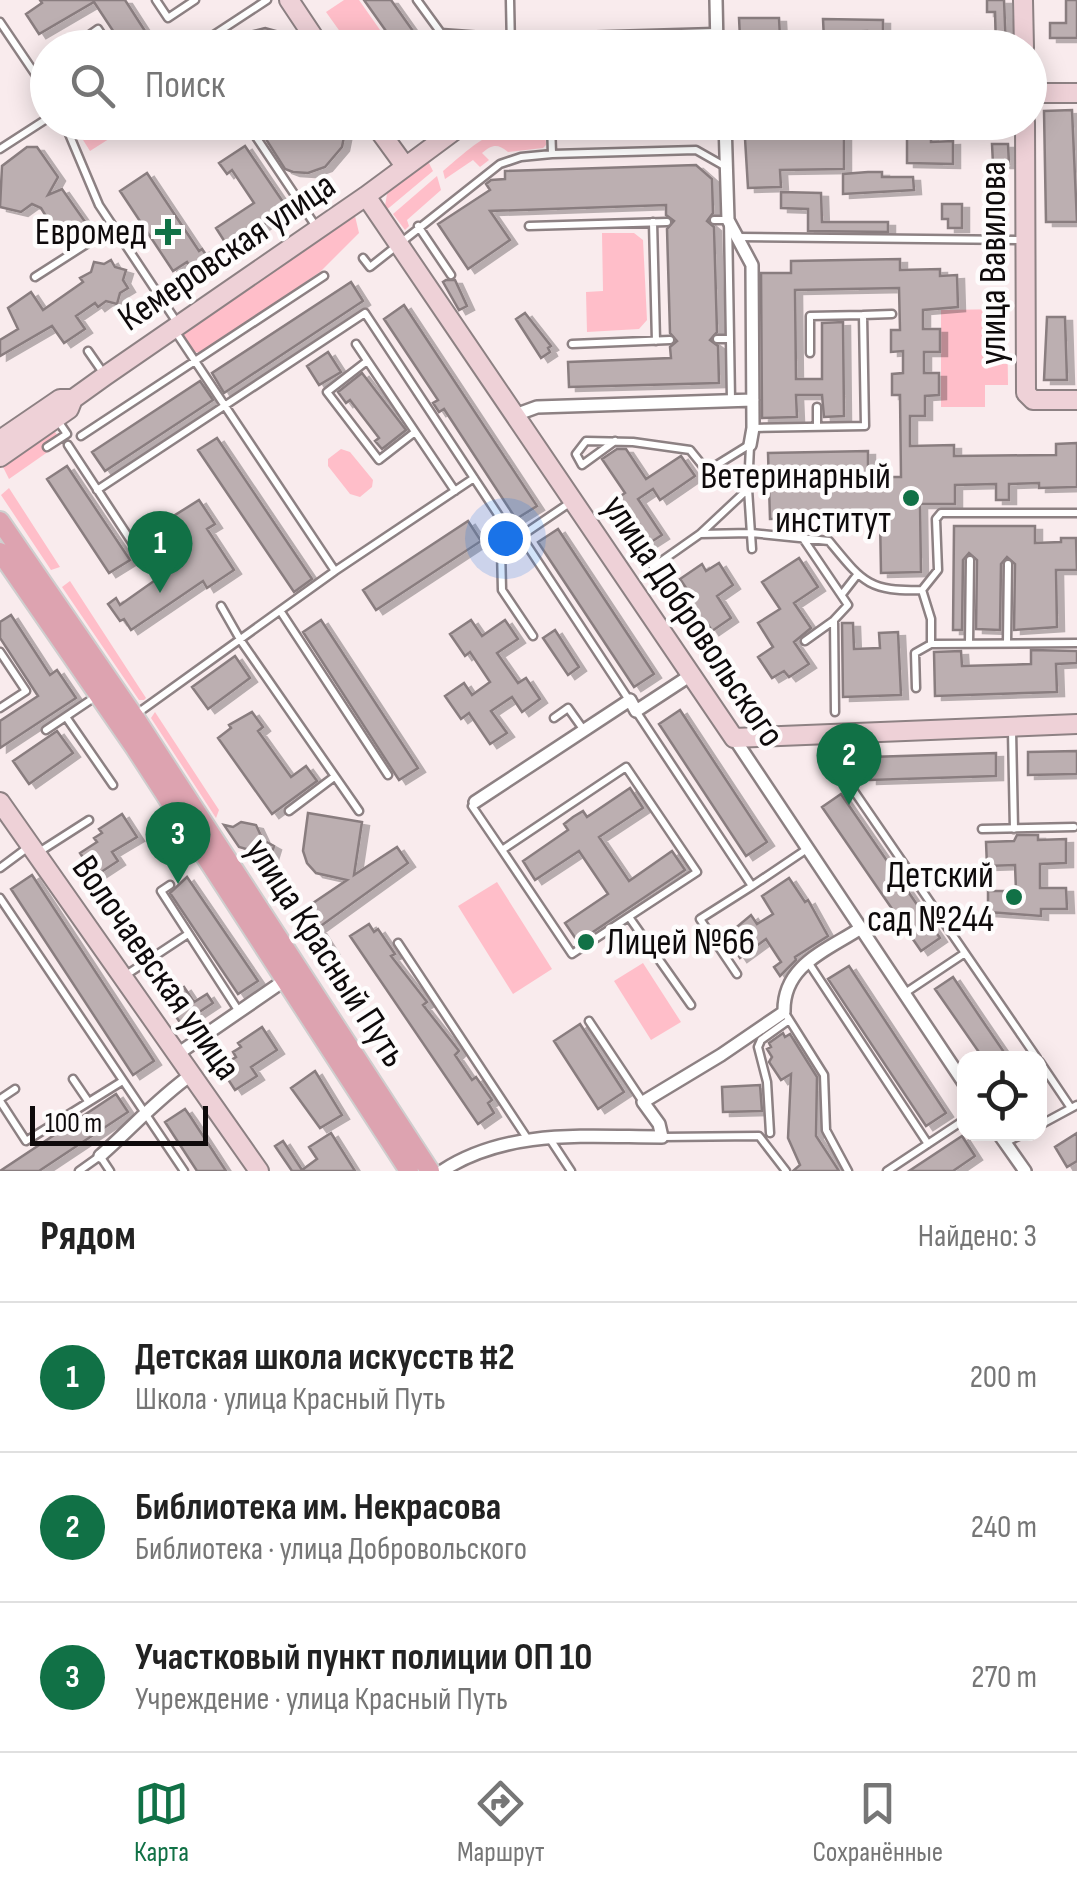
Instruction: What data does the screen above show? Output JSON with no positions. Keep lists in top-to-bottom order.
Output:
{
  "streets": {
    "main road": ["улица Красный Путь"],
    "street": [
      "Кемеровская улица",
      "улица Вавилова",
      "улица Добровольского",
      "Волочаевская улица"
    ]
  },
  "crossings": [
    ["Кемеровская улица", "улица Добровольского"]
  ],
  "places": {
    "health": ["Евромед"],
    "other": ["Ветеринарный институт", "Детский сад №244", "Лицей №66"]
  },
  "scale_bar": "100 m",
  "page": {
    "search": "Поиск",
    "pins": ["1", "2", "3"],
    "scale": "100 m",
    "heading": ["Рядом", "Найдено: 3"],
    "list": [
      {
        "mark": "1",
        "name": "Детская школа искусств #2",
        "note": "Школа · улица Красный Путь",
        "value": "200 m"
      },
      {
        "mark": "2",
        "name": "Библиотека им. Некрасова",
        "note": "Библиотека · улица Добровольского",
        "value": "240 m"
      },
      {
        "mark": "3",
        "name": "Участковый пункт полиции ОП 10",
        "note": "Учреждение · улица Красный Путь",
        "value": "270 m"
      }
    ],
    "nav": ["Карта", "Маршрут", "Сохранённые"]
  }
}
